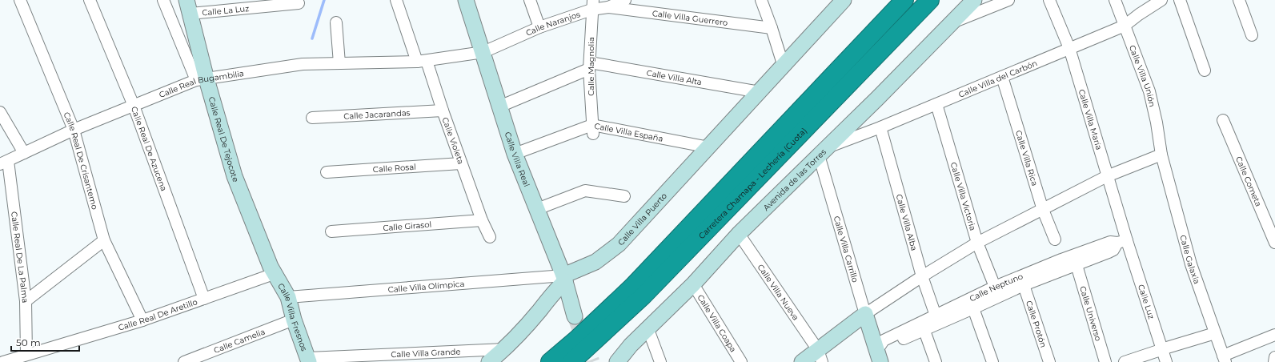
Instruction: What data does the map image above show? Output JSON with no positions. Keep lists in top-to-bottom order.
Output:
{
  "streets": {
    "highway": ["Carretera Chamapa - Lechería (Cuota)"],
    "street": [
      "Calle La Luz",
      "Calle Villa Guerrero",
      "Calle Naranjos",
      "Calle Magnolia",
      "Calle Villa Unión",
      "Calle Villa Alta",
      "Calle Villa del Carbón",
      "Calle Real Bugambilia",
      "Calle Jacarandas",
      "Calle Villa María",
      "Calle Villa España",
      "Calle Real De Tejocote",
      "Calle Violeta",
      "Calle Real De Azucena",
      "Calle Villa Rica",
      "Calle Villa Real",
      "Calle Real De Crisantemo",
      "Calle Rosal",
      "Avenida de las Torres",
      "Calle Cometa",
      "Calle Villa Victoria",
      "Calle Villa Puerto",
      "Calle Villa Alba",
      "Calle Girasol",
      "Calle Villa Carrillo",
      "Calle Real De La Palma",
      "Calle Galaxia",
      "Calle Villa Olímpica",
      "Calle Neptuno",
      "Calle Villa Nueva",
      "Calle Luz",
      "Calle Universo",
      "Calle Real De Aretillo",
      "Calle Villa Fresnos",
      "Calle Villa Coapa",
      "Calle Protón",
      "Calle Camelia",
      "Calle Villa Grande"
    ]
  },
  "crossings": [
    ["Calle La Luz", "Calle Real De Tejocote"],
    ["Calle Villa Guerrero", "Calle Naranjos"],
    ["Calle Naranjos", "Calle Magnolia"],
    ["Calle Naranjos", "Calle Real Bugambilia"],
    ["Calle Naranjos", "Calle Violeta"],
    ["Calle Naranjos", "Calle Villa Real"],
    ["Calle Magnolia", "Calle Villa Alta"],
    ["Calle Magnolia", "Calle Villa España"],
    ["Calle Villa Unión", "Calle Villa del Carbón"],
    ["Calle Villa Unión", "Calle Galaxia"],
    ["Calle Villa Alta", "Calle Villa Puerto"],
    ["Calle Villa del Carbón", "Calle Villa María"],
    ["Calle Villa del Carbón", "Calle Villa Rica"],
    ["Calle Villa del Carbón", "Avenida de las Torres"],
    ["Calle Villa del Carbón", "Calle Villa Victoria"],
    ["Calle Villa del Carbón", "Calle Villa Alba"],
    ["Calle Villa del Carbón", "Calle Villa Carrillo"],
    ["Calle Real Bugambilia", "Calle Real De Tejocote"],
    ["Calle Real Bugambilia", "Calle Violeta"],
    ["Calle Real Bugambilia", "Calle Real De Azucena"],
    ["Calle Real Bugambilia", "Calle Real De Crisantemo"],
    ["Calle Real Bugambilia", "Calle Real De La Palma"],
    ["Calle Jacarandas", "Calle Violeta"],
    ["Calle Villa María", "Calle Neptuno"],
    ["Calle Villa María", "Calle Luz"],
    ["Calle Villa España", "Calle Villa Real"],
    ["Calle Villa España", "Calle Villa Puerto"],
    ["Calle Real De Tejocote", "Calle Real De Aretillo"],
    ["Calle Real De Tejocote", "Calle Villa Fresnos"],
    ["Calle Violeta", "Calle Rosal"],
    ["Calle Violeta", "Calle Girasol"],
    ["Calle Real De Azucena", "Calle Real De Aretillo"],
    ["Calle Villa Real", "Calle Villa Puerto"],
    ["Calle Villa Real", "Calle Villa Olímpica"],
    ["Calle Real De Crisantemo", "Calle Real De Aretillo"],
    ["Avenida de las Torres", "Calle Villa Carrillo"],
    ["Avenida de las Torres", "Calle Villa Nueva"],
    ["Avenida de las Torres", "Calle Villa Coapa"],
    ["Calle Villa Victoria", "Calle Neptuno"],
    ["Calle Villa Puerto", "Calle Villa Olímpica"],
    ["Calle Villa Alba", "Calle Neptuno"],
    ["Calle Villa Carrillo", "Calle Neptuno"],
    ["Calle Real De La Palma", "Calle Real De Aretillo"],
    ["Calle Villa Olímpica", "Calle Villa Fresnos"],
    ["Calle Neptuno", "Calle Luz"],
    ["Calle Neptuno", "Calle Universo"],
    ["Calle Neptuno", "Calle Protón"],
    ["Calle Real De Aretillo", "Calle Villa Fresnos"],
    ["Calle Villa Fresnos", "Calle Camelia"],
    ["Calle Villa Fresnos", "Calle Villa Grande"]
  ],
  "scale_bar": "50 m"
}
